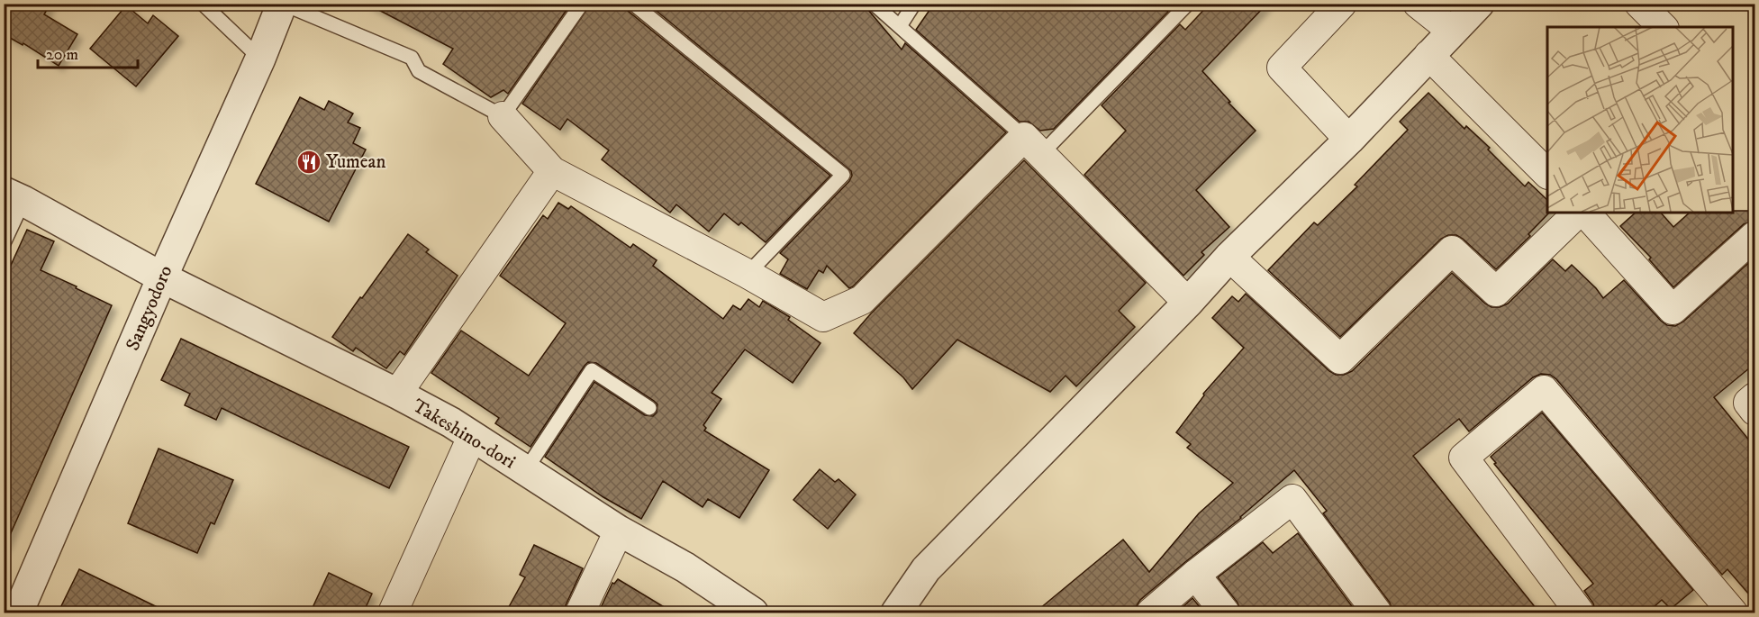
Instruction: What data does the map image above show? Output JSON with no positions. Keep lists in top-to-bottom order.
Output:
{
  "streets": {
    "street": ["Sangyodoro", "Takeshino-dori"]
  },
  "crossings": [
    ["Sangyodoro", "Takeshino-dori"]
  ],
  "places": {
    "restaurant": ["Yumean"]
  },
  "scale_bar": "20 m"
}
